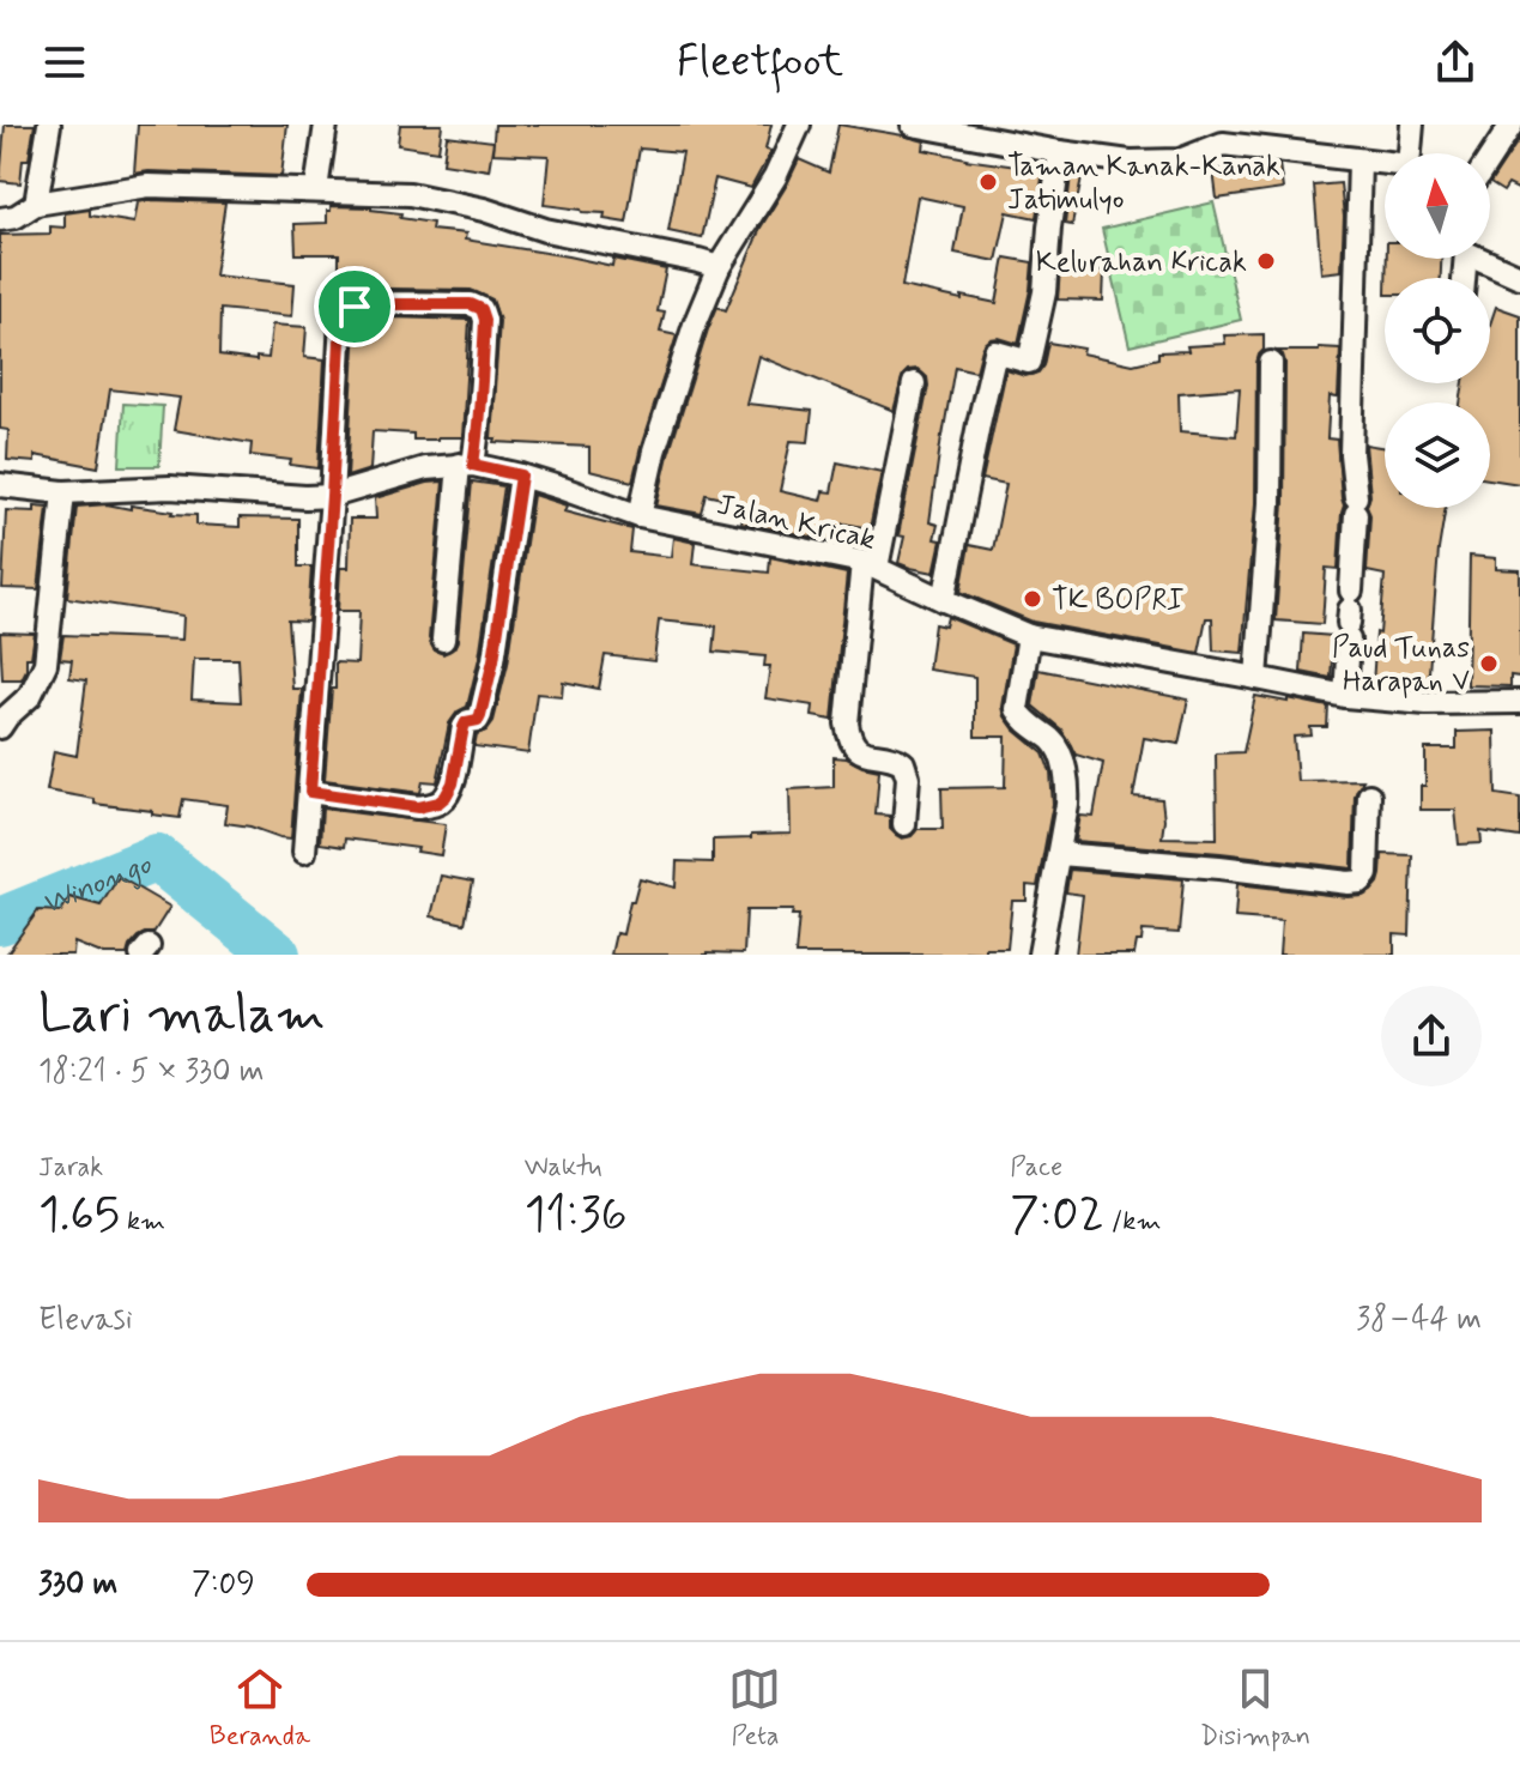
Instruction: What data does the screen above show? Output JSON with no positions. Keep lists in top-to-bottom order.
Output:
{
  "streets": {
    "street": ["Jalan Kricak"]
  },
  "water": ["Winongo"],
  "places": [
    "Taman Kanak-Kanak Jatimulyo",
    "Kelurahan Kricak",
    "TK BOPRI",
    "Paud Tunas Harapan V"
  ],
  "north": "top",
  "page": {
    "header": "Fleetfoot",
    "heading": ["Lari malam", "18:21 · 5 × 330 m"],
    "stats": [
      ["Jarak", "1.65 km"],
      ["Waktu", "11:36"],
      ["Pace", "7:02 /km"]
    ],
    "chart": ["Elevasi", "38–44 m"],
    "list": [
      {
        "name": "330 m",
        "note": "7:09"
      }
    ],
    "tabs": ["Beranda", "Peta", "Disimpan"]
  }
}
